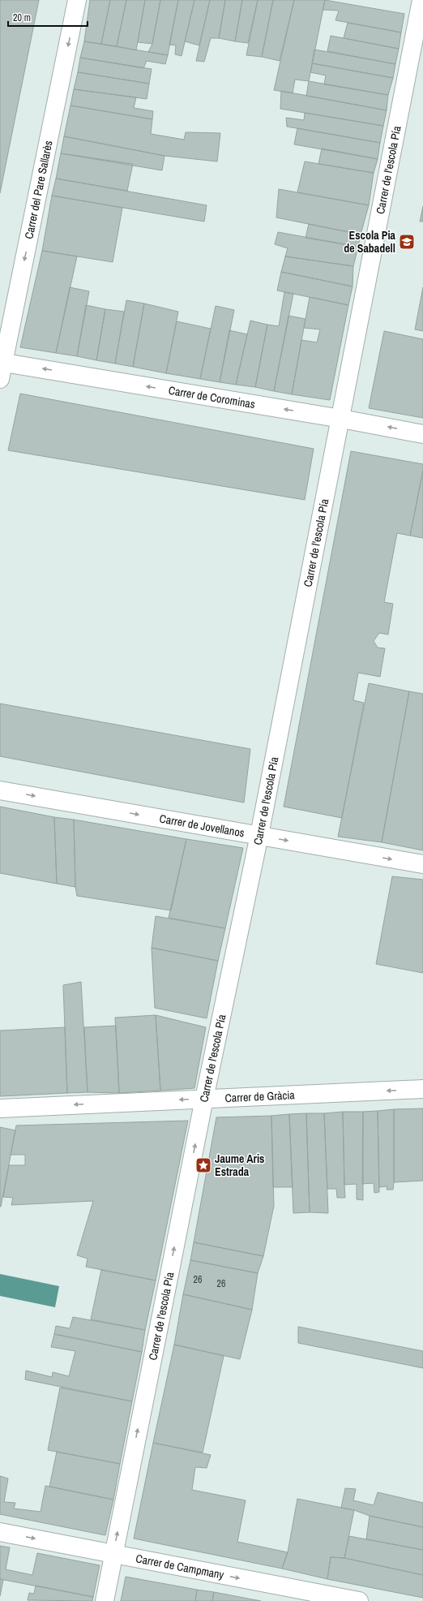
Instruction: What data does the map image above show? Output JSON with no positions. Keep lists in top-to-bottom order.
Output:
{
  "streets": {
    "street": [
      "Carrer de l'escola Pía",
      "Carrer del Pare Sallarès",
      "Carrer de Corominas",
      "Carrer de Jovellanos",
      "Carrer de Gràcia",
      "Carrer de Campmany"
    ]
  },
  "crossings": [
    ["Carrer de l'escola Pía", "Carrer de Corominas"],
    ["Carrer de l'escola Pía", "Carrer de Jovellanos"],
    ["Carrer de l'escola Pía", "Carrer de Gràcia"],
    ["Carrer de l'escola Pía", "Carrer de Campmany"],
    ["Carrer del Pare Sallarès", "Carrer de Corominas"]
  ],
  "one_way": [
    "Carrer del Pare Sallarès",
    "Carrer de Corominas",
    "Carrer de Jovellanos",
    "Carrer de Gràcia",
    "Carrer de Campmany"
  ],
  "places": {
    "school or university": ["Escola Pia de Sabadell"],
    "place": ["Jaume Aris Estrada"]
  },
  "house_numbers": ["26", "26"],
  "scale_bar": "20 m"
}
